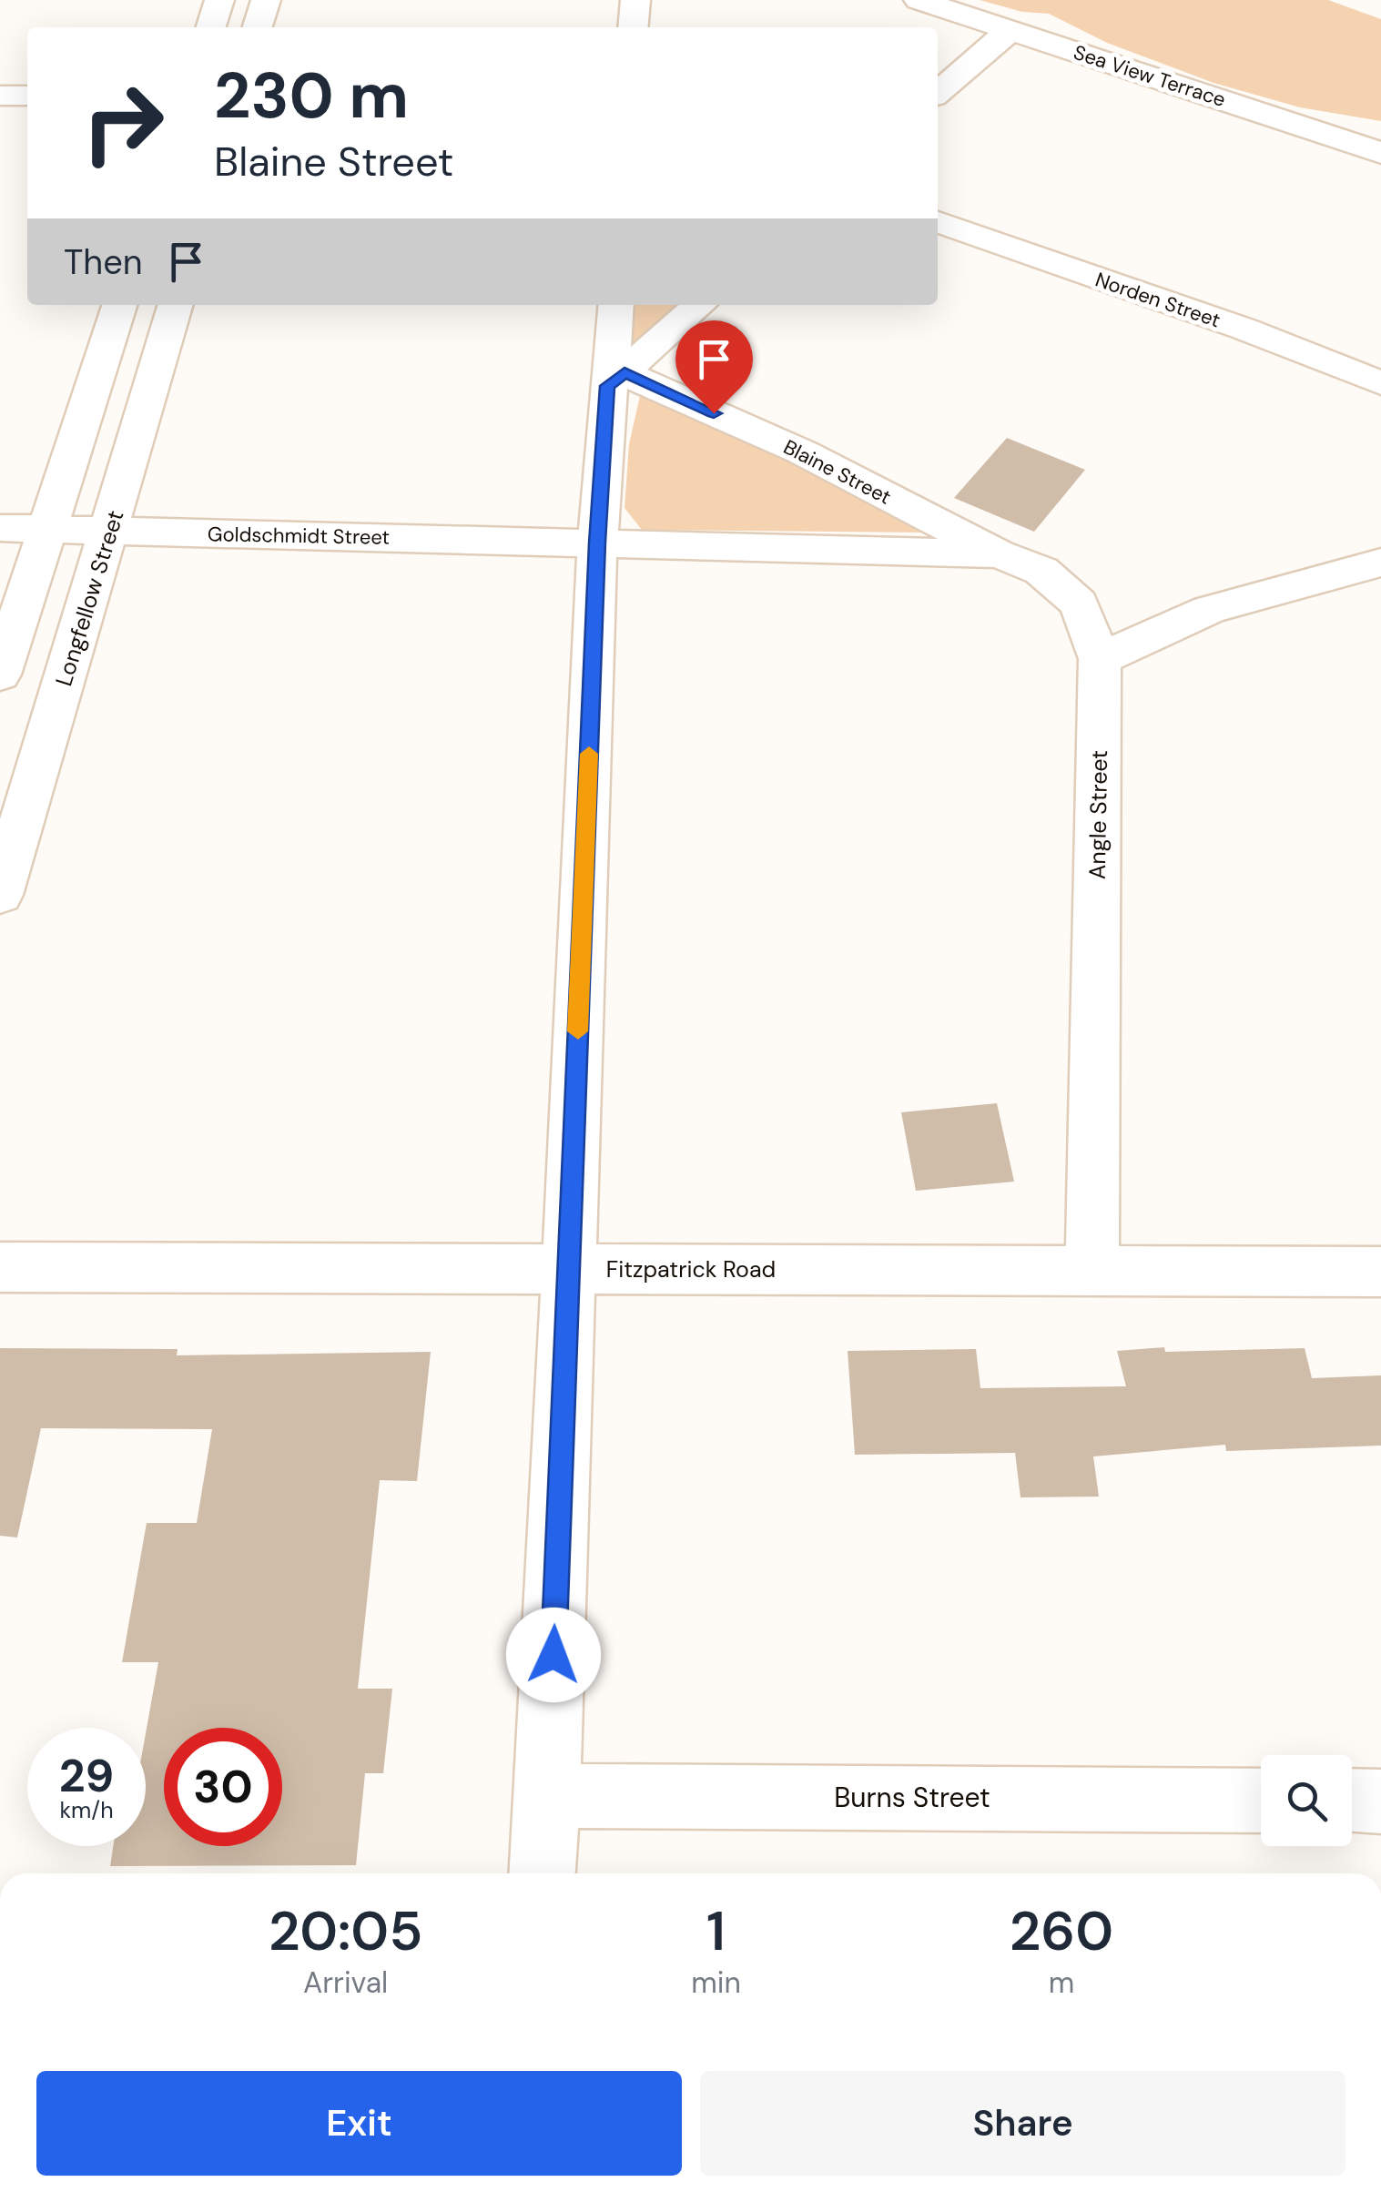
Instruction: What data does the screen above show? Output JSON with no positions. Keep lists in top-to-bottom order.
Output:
{
  "streets": {
    "street": [
      "Sea View Terrace",
      "Norden Street",
      "Blaine Street",
      "Goldschmidt Street",
      "Longfellow Street",
      "Angle Street",
      "Fitzpatrick Road",
      "Burns Street"
    ]
  },
  "crossings": [
    ["Blaine Street", "Goldschmidt Street"],
    ["Blaine Street", "Angle Street"],
    ["Goldschmidt Street", "Longfellow Street"],
    ["Angle Street", "Fitzpatrick Road"]
  ],
  "page": {
    "turn": ["230 m", "Blaine Street"],
    "then": "Then",
    "speed": "29 km/h",
    "limit": "30",
    "eta": [
      "20:05",
      "Arrival",
      "1",
      "min",
      "260",
      "m"
    ],
    "buttons": ["Exit", "Share"]
  }
}
